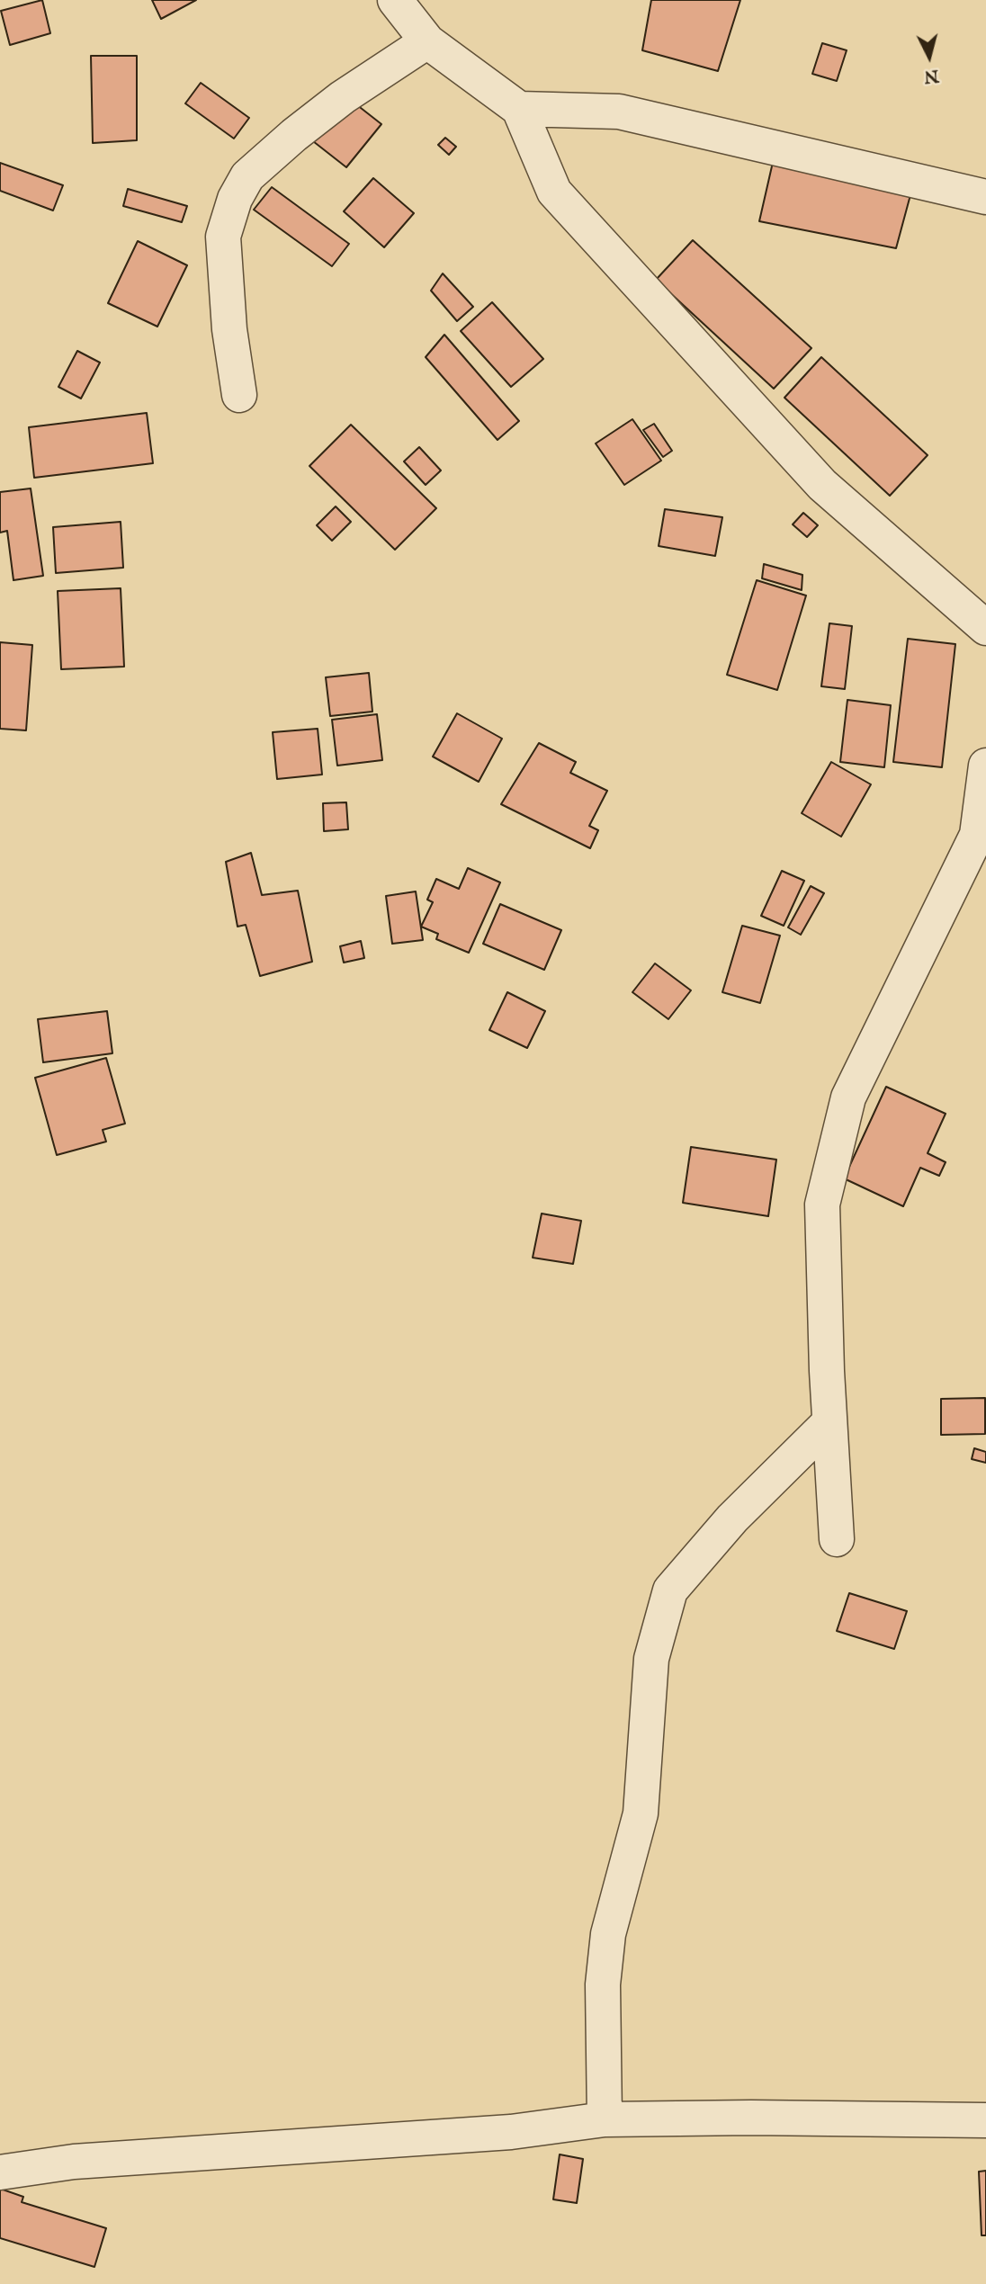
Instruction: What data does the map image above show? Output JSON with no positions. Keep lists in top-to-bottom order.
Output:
{
  "north": "bottom"
}
